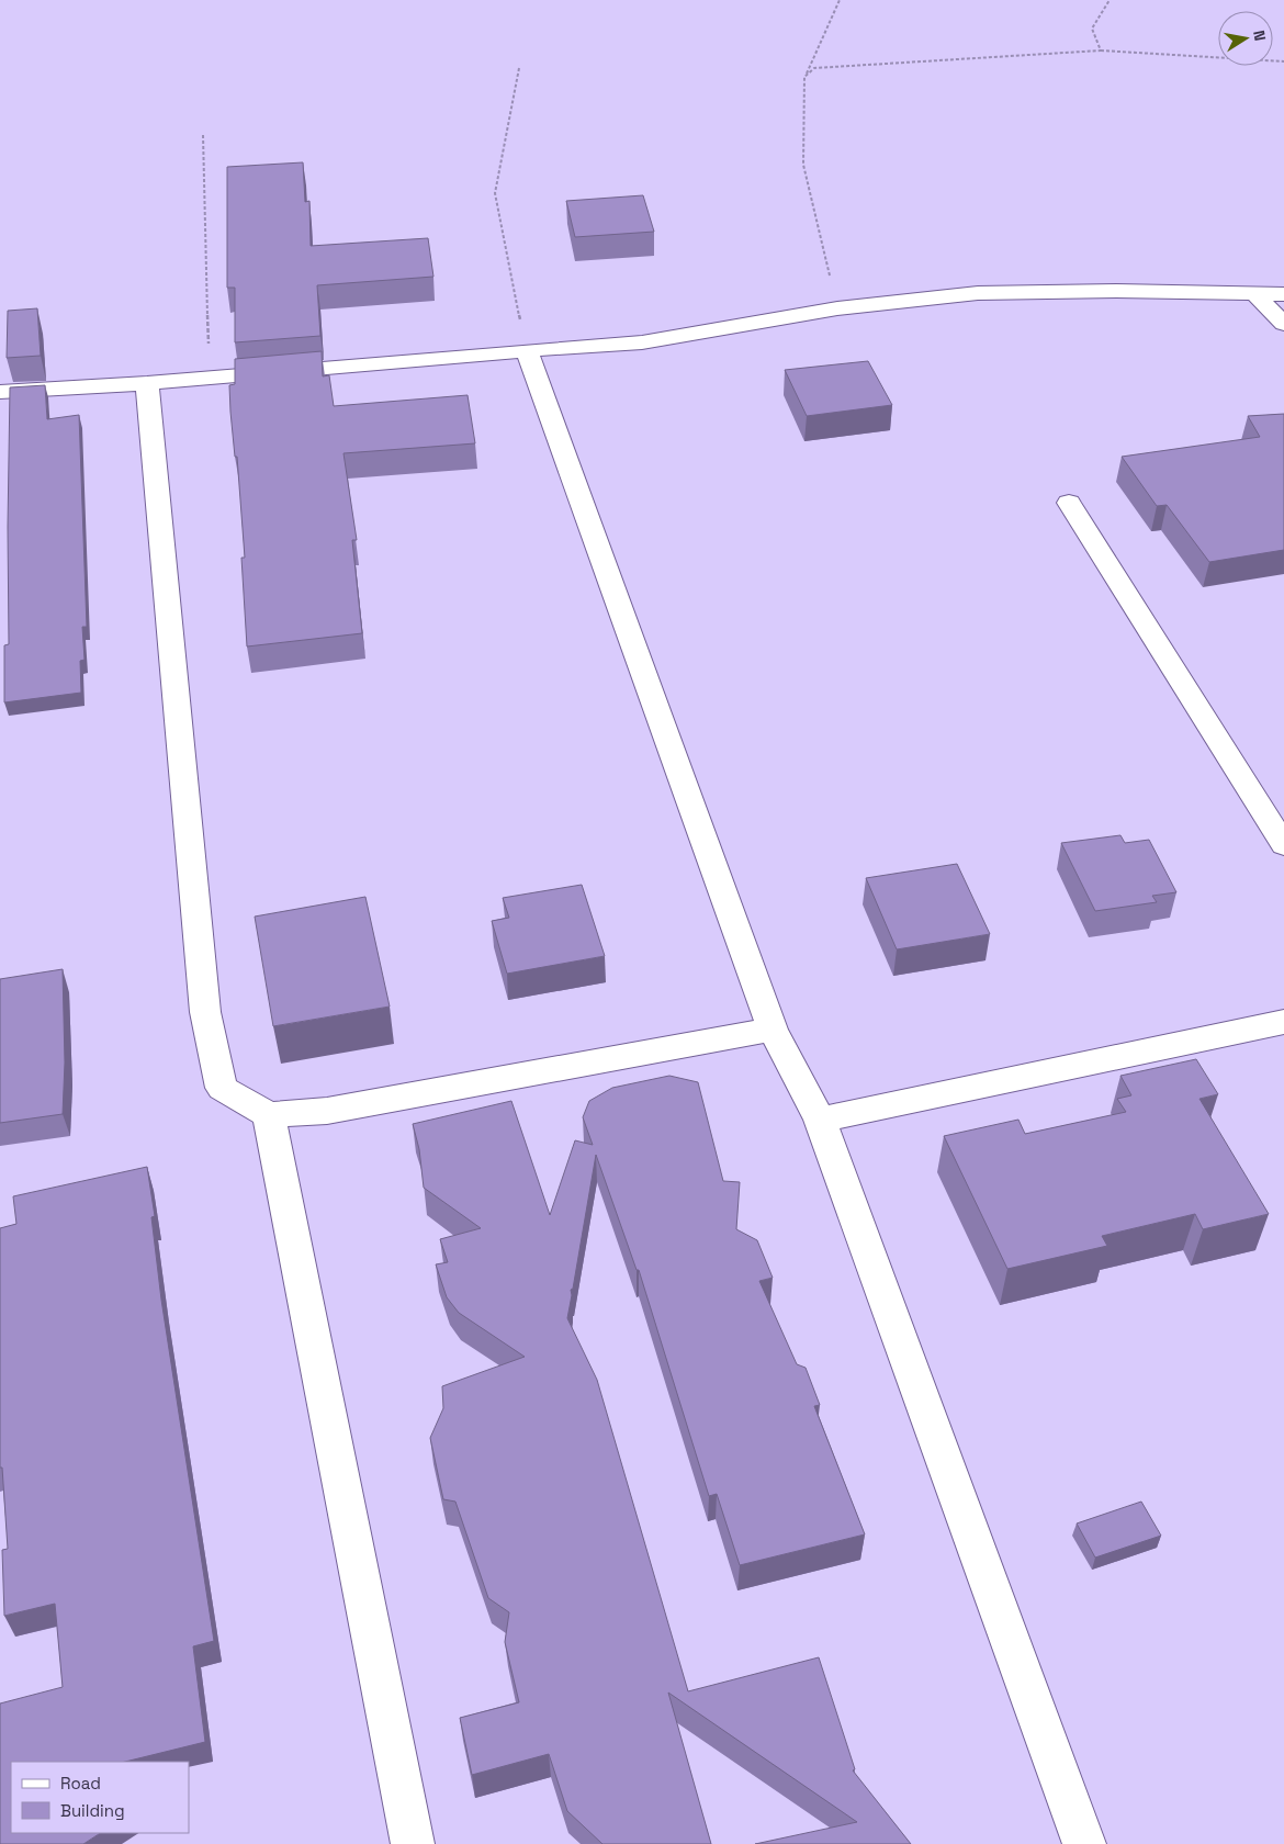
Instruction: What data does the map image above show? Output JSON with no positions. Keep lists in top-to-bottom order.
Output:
{
  "legend": ["Road", "Building"],
  "north": "right"
}
